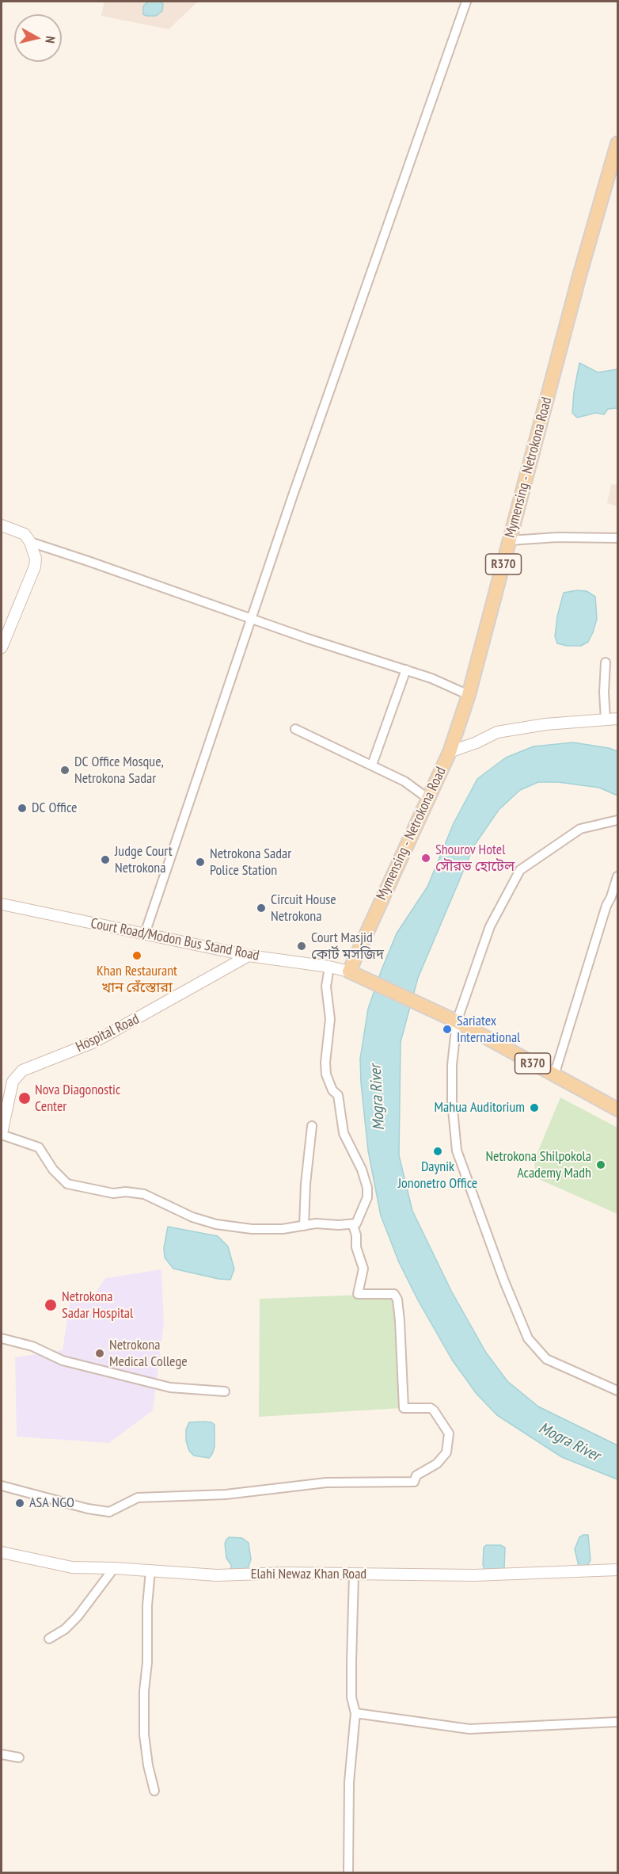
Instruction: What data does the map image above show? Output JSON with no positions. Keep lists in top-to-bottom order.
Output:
{
  "streets": {
    "main road": ["Mymensing - Netrokona Road", "R370"],
    "street": ["Court Road/Modon Bus Stand Road", "Hospital Road", "Elahi Newaz Khan Road"]
  },
  "crossings": [
    ["Mymensing - Netrokona Road", "R370"],
    ["Mymensing - Netrokona Road", "Court Road/Modon Bus Stand Road"],
    ["R370", "Court Road/Modon Bus Stand Road"],
    ["Court Road/Modon Bus Stand Road", "Hospital Road"]
  ],
  "water": ["Mogra River"],
  "places": [
    "DC Office Mosque, Netrokona Sadar",
    "DC Office",
    "Shourov Hotel সৌরভ হোটেল",
    "Judge Court Netrokona",
    "Netrokona Sadar Police Station",
    "Circuit House Netrokona",
    "Court Masjid কোর্ট মসজিদ",
    "Khan Restaurant খান রেঁস্তোরা",
    "Sariatex International",
    "Nova Diagonostic Center",
    "Mahua Auditorium",
    "Daynik Jononetro Office",
    "Netrokona Shilpokola Academy Madh",
    "Netrokona Sadar Hospital",
    "Netrokona Medical College",
    "ASA NGO"
  ],
  "north": "right"
}
